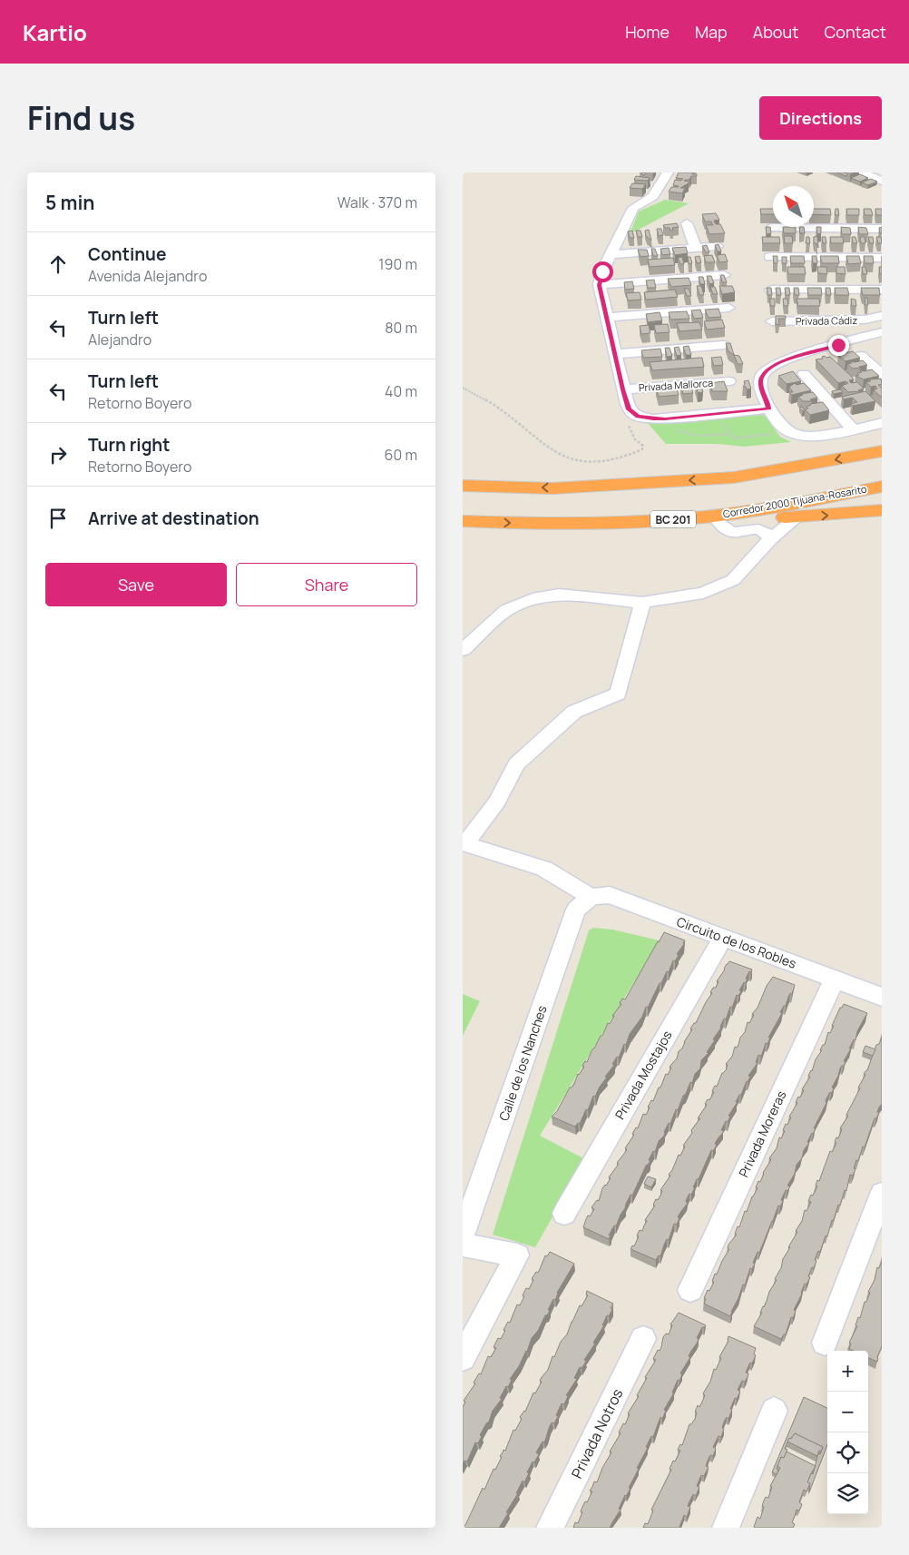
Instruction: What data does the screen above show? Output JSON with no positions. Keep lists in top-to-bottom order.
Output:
{
  "streets": {
    "highway": ["Corredor 2000 Tijuana-Rosarito", "BC 201"],
    "street": [
      "Privada Cádiz",
      "Privada Mallorca",
      "Circuito de los Robles",
      "Calle de los Nanches",
      "Privada Mostajos",
      "Privada Moreras",
      "Privada Notros"
    ]
  },
  "crossings": [
    ["Corredor 2000 Tijuana-Rosarito", "BC 201"],
    ["Circuito de los Robles", "Calle de los Nanches"],
    ["Circuito de los Robles", "Privada Mostajos"],
    ["Circuito de los Robles", "Privada Moreras"]
  ],
  "north": "top left",
  "page": {
    "header": "Kartio",
    "nav": [
      "Home",
      "Map",
      "About",
      "Contact"
    ],
    "title": "Find us",
    "buttons": [
      "Directions",
      ["Save", "Share"]
    ],
    "heading": ["5 min", "Walk · 370 m"],
    "list": [
      ["Continue", "Avenida Alejandro", "190 m"],
      ["Turn left", "Alejandro", "80 m"],
      ["Turn left", "Retorno Boyero", "40 m"],
      ["Turn right", "Retorno Boyero", "60 m"],
      "Arrive at destination"
    ],
    "map_buttons": ["+", "−"]
  }
}
